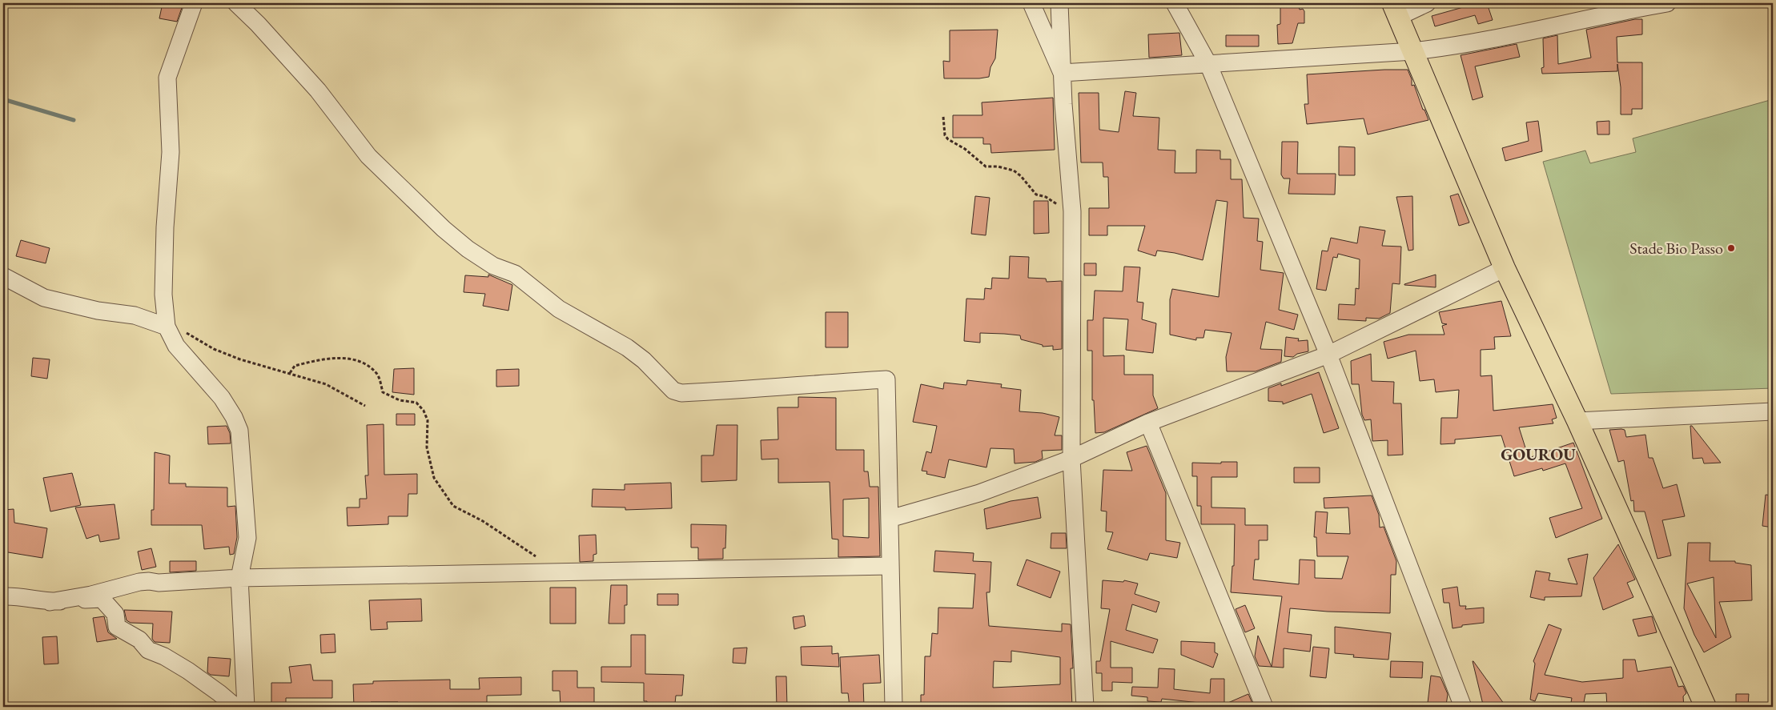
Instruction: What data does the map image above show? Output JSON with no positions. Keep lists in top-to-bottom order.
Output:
{
  "districts": ["GOUROU"],
  "places": ["Stade Bio Passo"]
}
